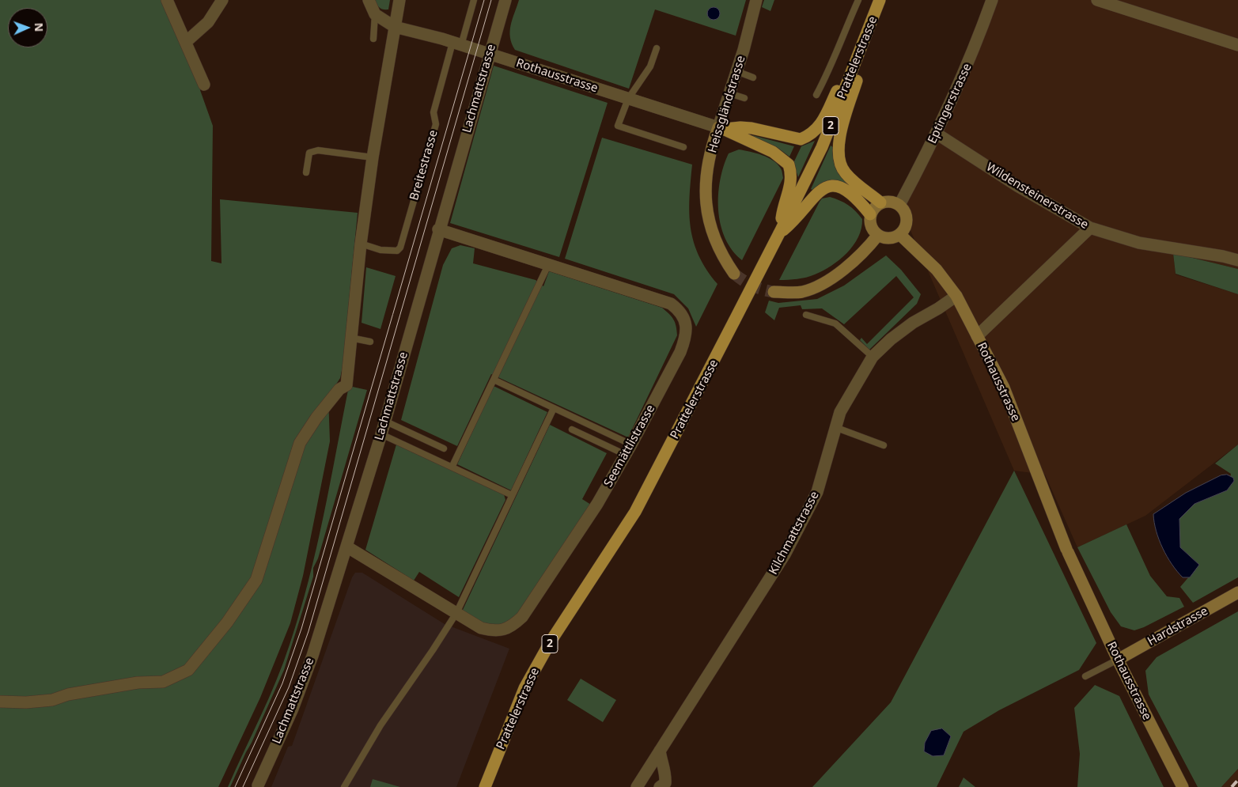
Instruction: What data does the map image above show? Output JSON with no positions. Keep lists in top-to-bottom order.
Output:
{
  "streets": {
    "main road": ["Prattelerstrasse", "2"],
    "street": [
      "Rothausstrasse",
      "Lachmattstrasse",
      "Eptingerstrasse",
      "Heissgländstrasse",
      "Wildensteinerstrasse",
      "Seemättlistrasse",
      "Kilchmattstrasse",
      "Hardstrasse"
    ],
    "lane": ["Breitestrasse"]
  },
  "crossings": [
    ["Rothausstrasse", "Lachmattstrasse"],
    ["Rothausstrasse", "Eptingerstrasse"],
    ["Rothausstrasse", "Heissgländstrasse"],
    ["Rothausstrasse", "Breitestrasse"],
    ["Rothausstrasse", "Kilchmattstrasse"],
    ["Rothausstrasse", "Hardstrasse"],
    ["Lachmattstrasse", "Seemättlistrasse"],
    ["Eptingerstrasse", "Wildensteinerstrasse"]
  ],
  "north": "right"
}
